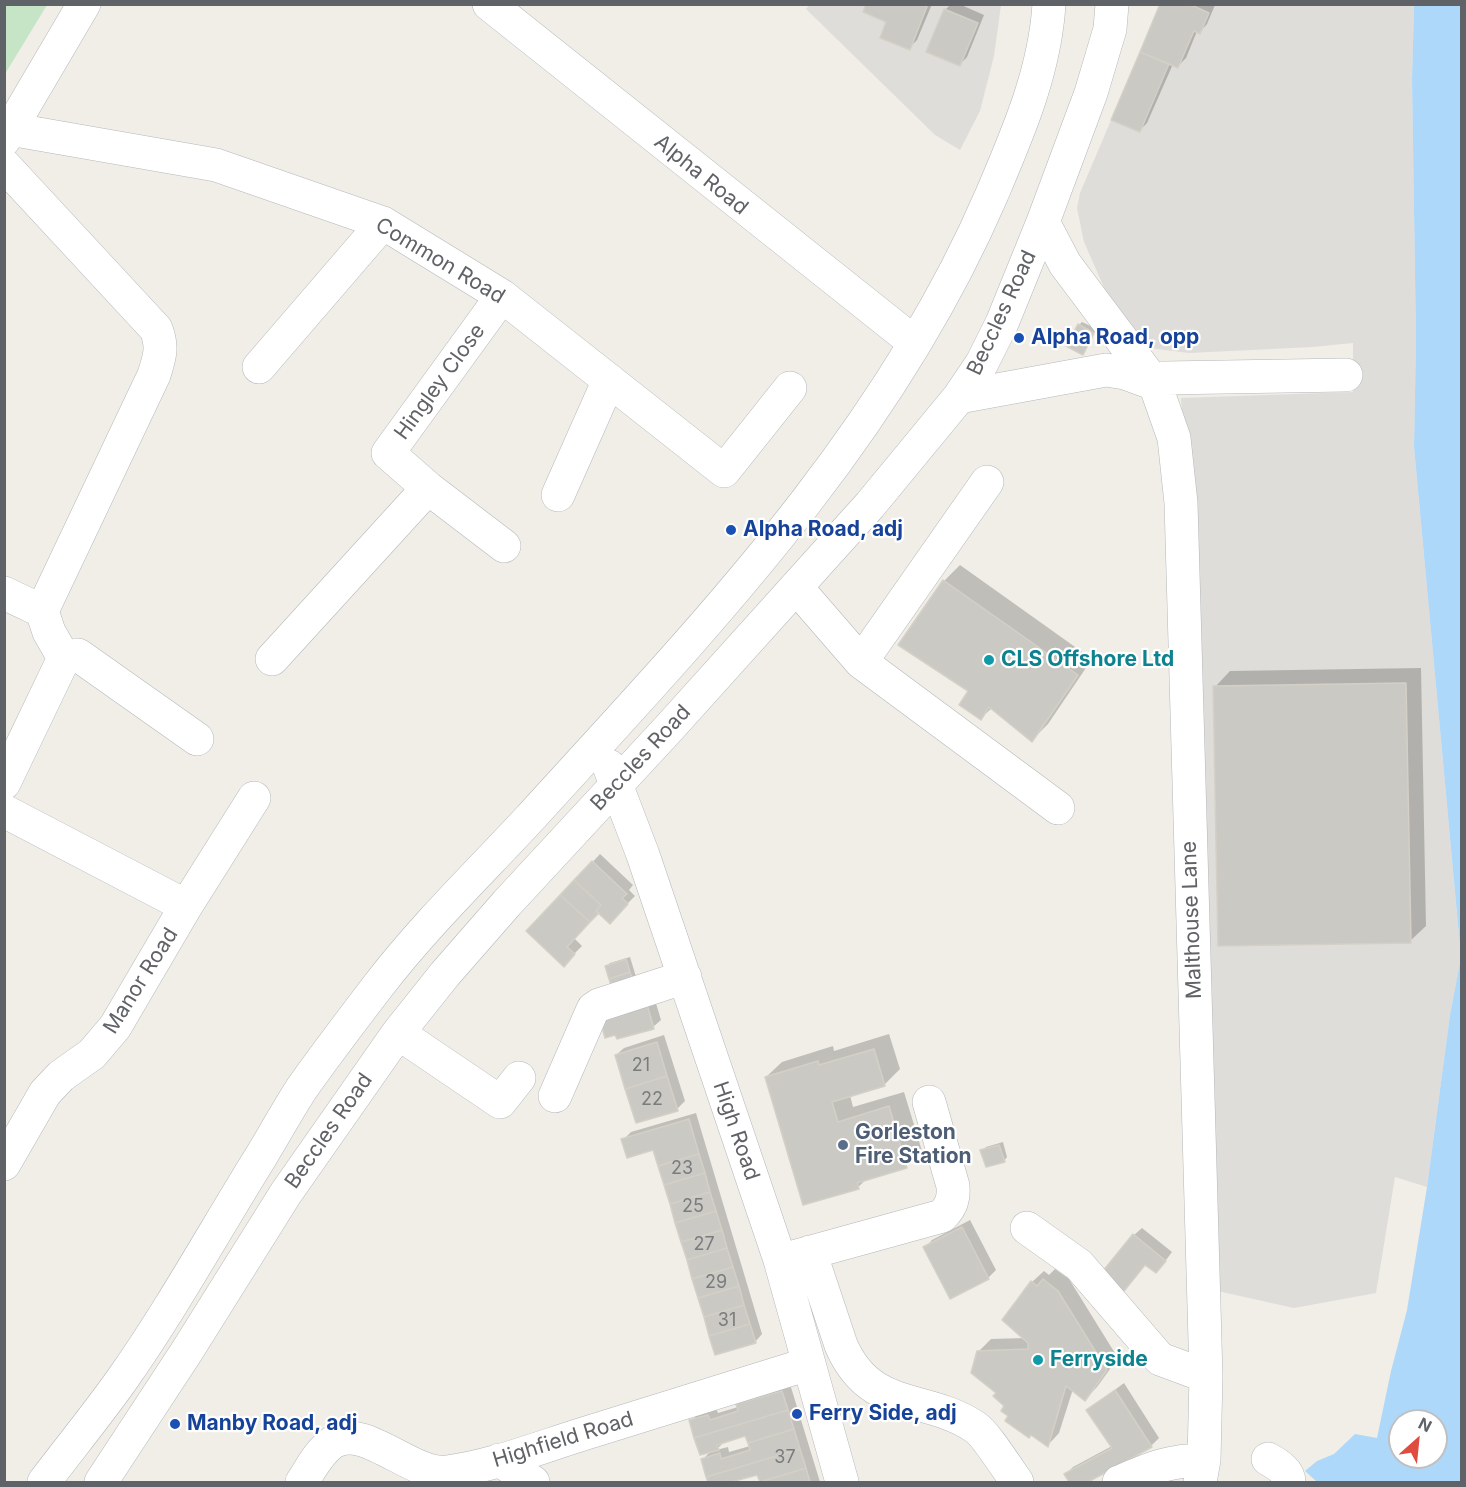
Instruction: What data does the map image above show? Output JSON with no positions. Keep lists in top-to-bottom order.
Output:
{
  "streets": {
    "street": [
      "Alpha Road",
      "Common Road",
      "Beccles Road",
      "Hingley Close",
      "Malthouse Lane",
      "Manor Road",
      "High Road",
      "Highfield Road"
    ]
  },
  "crossings": [
    ["Alpha Road", "Beccles Road"],
    ["Common Road", "Hingley Close"],
    ["Beccles Road", "Malthouse Lane"],
    ["Beccles Road", "High Road"],
    ["High Road", "Highfield Road"]
  ],
  "places": [
    "Alpha Road, opp",
    "Alpha Road, adj",
    "CLS Offshore Ltd",
    "Gorleston Fire Station",
    "Ferryside",
    "Ferry Side, adj",
    "Manby Road, adj"
  ],
  "house_numbers": [
    "21",
    "22",
    "23",
    "25",
    "27",
    "29",
    "31",
    "37"
  ],
  "north": "top right"
}
